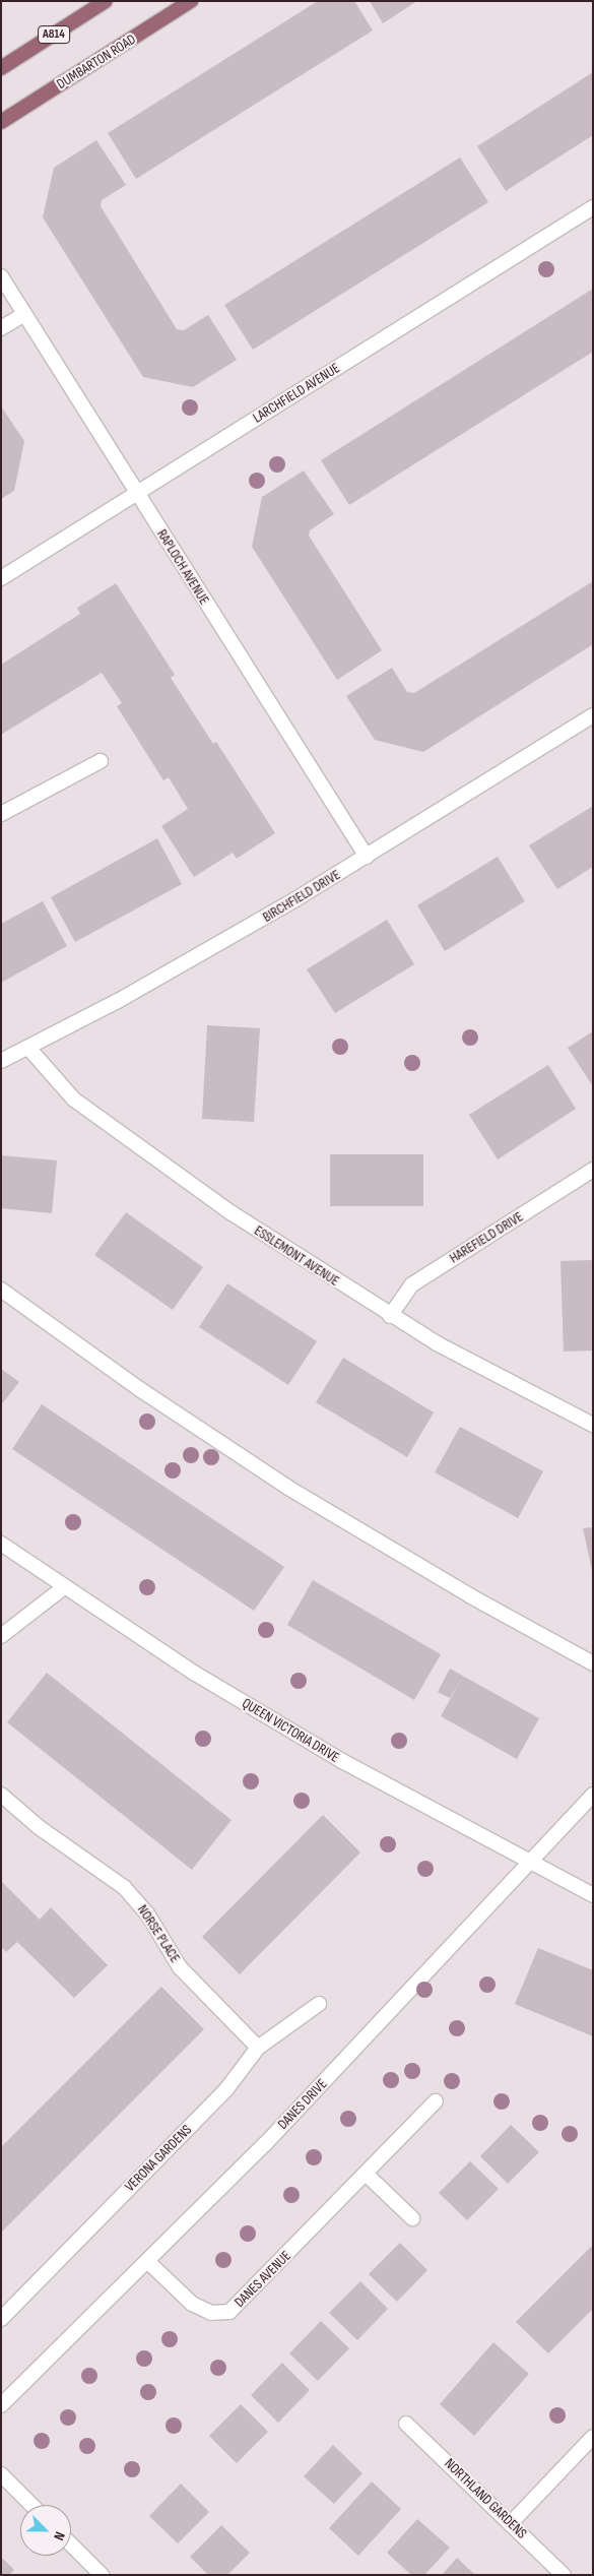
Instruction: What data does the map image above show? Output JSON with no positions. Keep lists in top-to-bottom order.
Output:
{
  "streets": {
    "main road": ["A814", "DUMBARTON ROAD"],
    "street": [
      "LARCHFIELD AVENUE",
      "RAPLOCH AVENUE",
      "BIRCHFIELD DRIVE",
      "HAREFIELD DRIVE",
      "ESSLEMONT AVENUE",
      "QUEEN VICTORIA DRIVE",
      "NORSE PLACE",
      "DANES DRIVE",
      "VERONA GARDENS",
      "DANES AVENUE",
      "NORTHLAND GARDENS"
    ]
  },
  "crossings": [
    ["LARCHFIELD AVENUE", "RAPLOCH AVENUE"],
    ["RAPLOCH AVENUE", "BIRCHFIELD DRIVE"],
    ["BIRCHFIELD DRIVE", "ESSLEMONT AVENUE"],
    ["HAREFIELD DRIVE", "ESSLEMONT AVENUE"],
    ["QUEEN VICTORIA DRIVE", "DANES DRIVE"],
    ["NORSE PLACE", "VERONA GARDENS"],
    ["DANES DRIVE", "DANES AVENUE"]
  ],
  "north": "bottom right"
}
